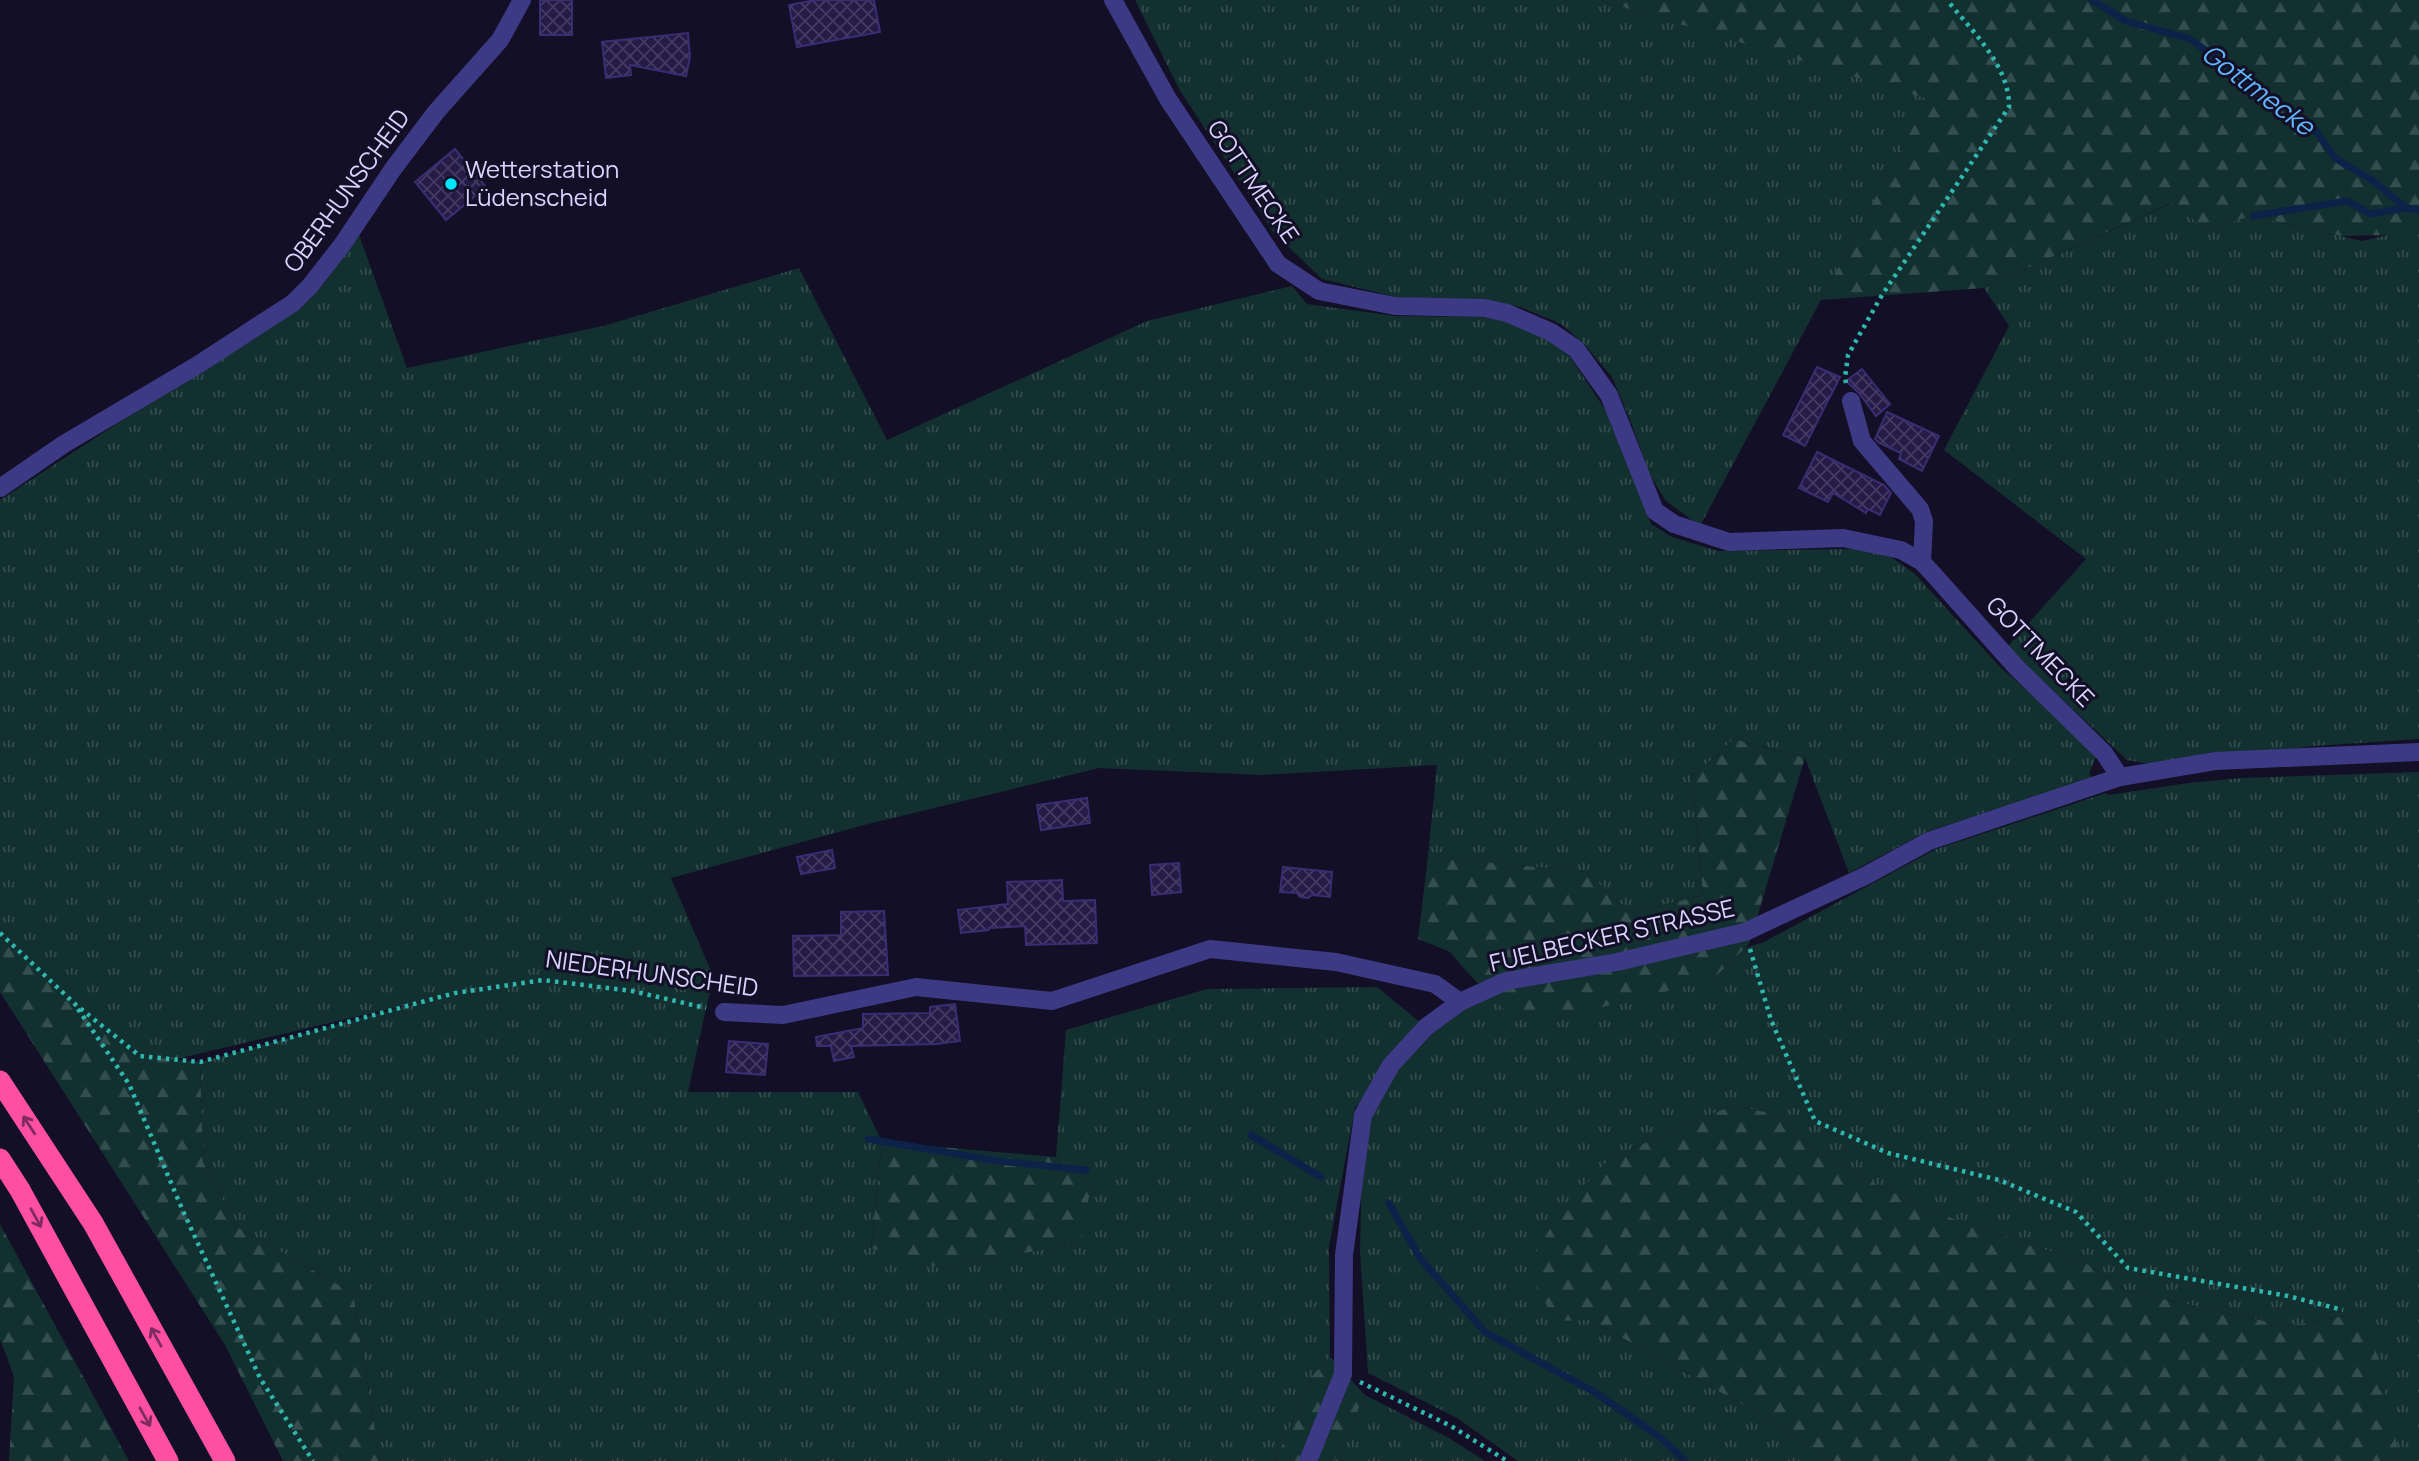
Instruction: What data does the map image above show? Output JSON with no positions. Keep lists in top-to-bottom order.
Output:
{
  "streets": {
    "street": [
      "GOTTMECKE",
      "OBERHUNSCHEID",
      "FUELBECKER STRASSE",
      "NIEDERHUNSCHEID"
    ]
  },
  "crossings": [
    ["GOTTMECKE", "FUELBECKER STRASSE"],
    ["FUELBECKER STRASSE", "NIEDERHUNSCHEID"]
  ],
  "water": ["Gottmecke"],
  "places": ["Wetterstation Lüdenscheid"]
}
